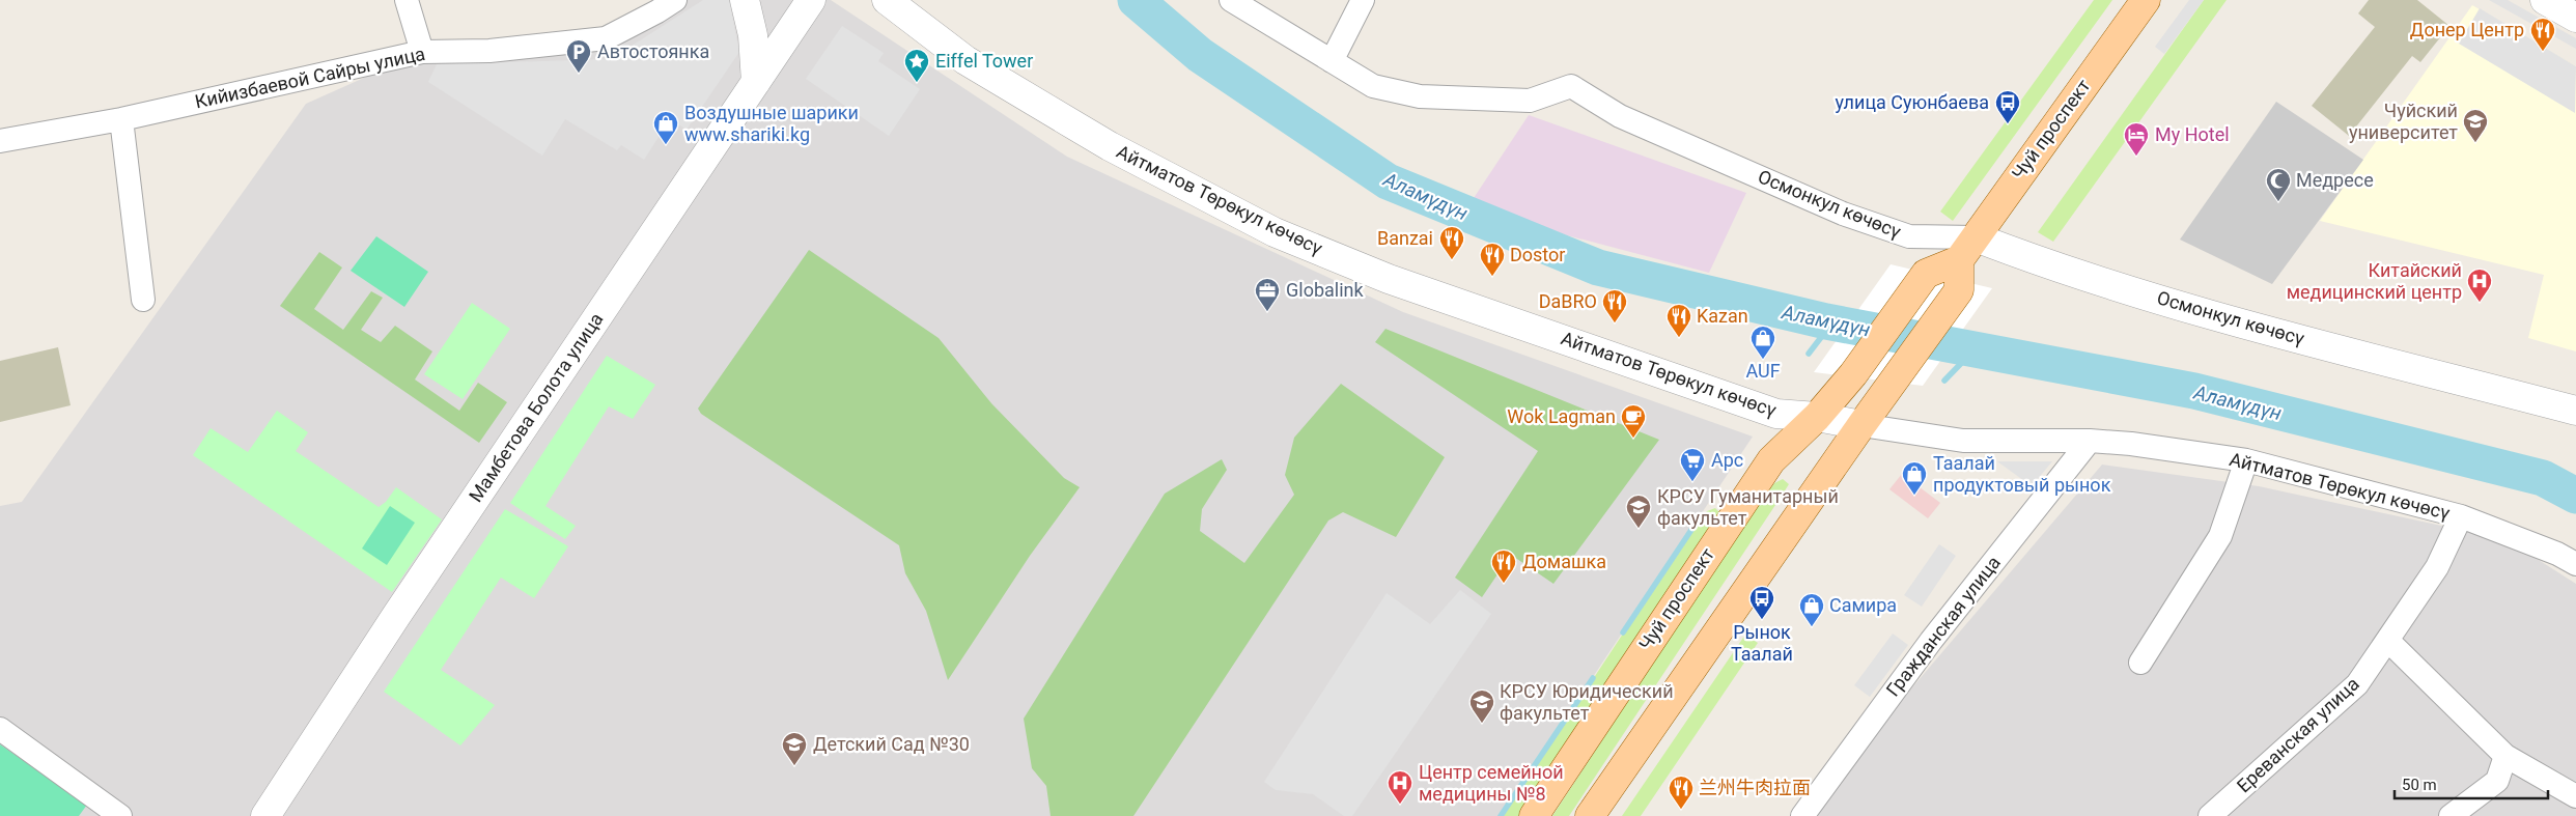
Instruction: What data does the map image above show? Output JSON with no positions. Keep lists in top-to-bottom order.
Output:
{
  "streets": {
    "main road": ["Чуй проспект"],
    "street": [
      "Кийизбаевой Сайры улица",
      "Айтматов Төрөкул көчөсү",
      "Осмонкул көчөсү",
      "Мамбетова Болота улица",
      "Гражданская улица",
      "Ереванская улица"
    ]
  },
  "crossings": [
    ["Чуй проспект", "Айтматов Төрөкул көчөсү"],
    ["Чуй проспект", "Осмонкул көчөсү"],
    ["Айтматов Төрөкул көчөсү", "Гражданская улица"],
    ["Айтматов Төрөкул көчөсү", "Ереванская улица"]
  ],
  "water": ["Аламүдүн"],
  "places": {
    "restaurant": [
      "Донер Центр",
      "Banzai",
      "Dostor",
      "DaBRO",
      "Kazan",
      "Домашка",
      "兰州牛肉拉面"
    ],
    "parking": ["Автостоянка"],
    "place": ["Eiffel Tower"],
    "bus stop": ["улица Суюнбаева", "Рынок Таалай"],
    "school or university": [
      "Чуйский университет",
      "КРСУ Гуманитарный факультет",
      "КРСУ Юридический факультет",
      "Детский Сад №30"
    ],
    "shop": [
      "Воздушные шарики www.shariki.kg",
      "AUF",
      "Таалай продуктовый рынок",
      "Самира"
    ],
    "hotel": ["My Hotel"],
    "mosque": ["Медресе"],
    "hospital": ["Китайский медицинский центр", "Центр семейной медицины №8"],
    "office": ["Globalink"],
    "cafe": ["Wok Lagman"],
    "supermarket": ["Арс"]
  },
  "scale_bar": "50 m"
}
